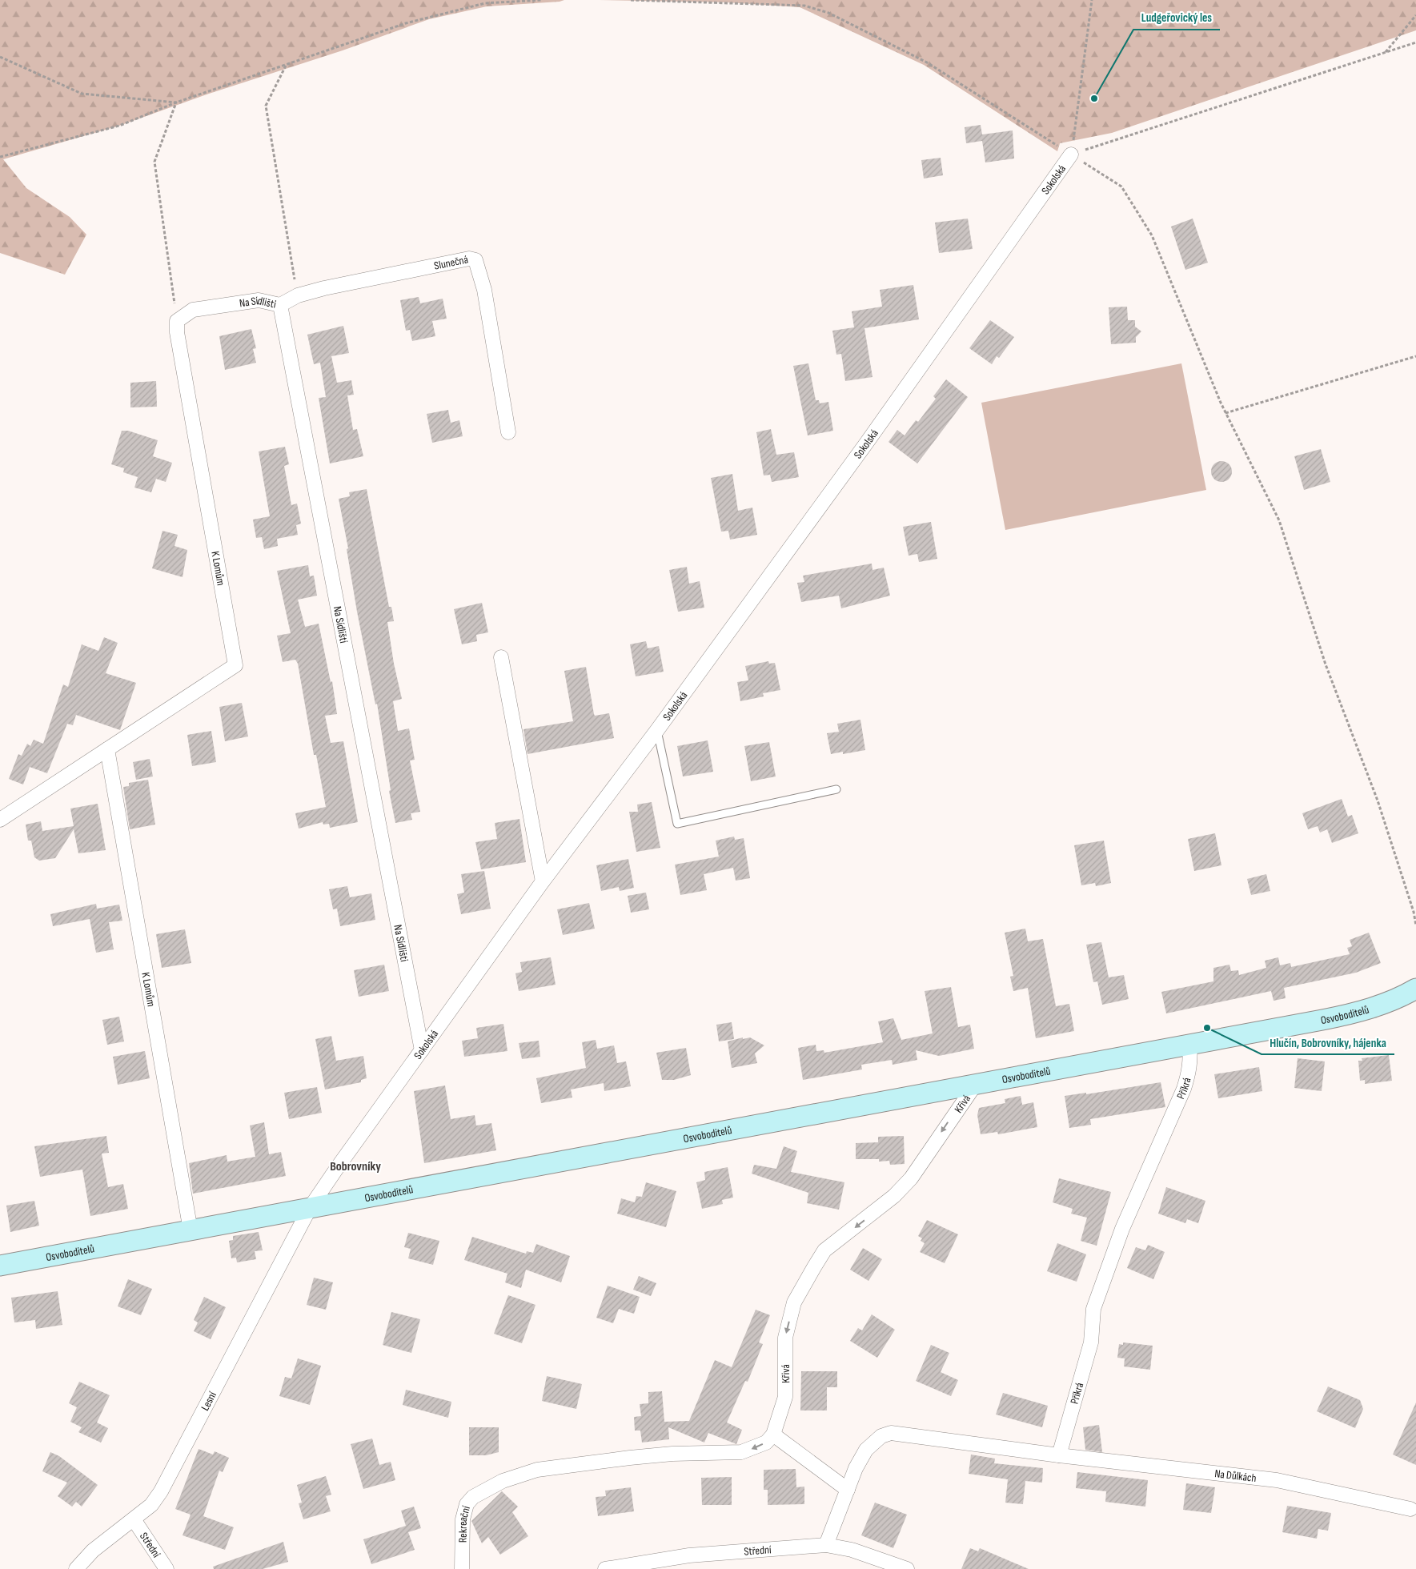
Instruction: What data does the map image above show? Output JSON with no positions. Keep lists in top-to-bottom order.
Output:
{
  "streets": {
    "street": [
      "Sokolská",
      "Slunečná",
      "Na Sídlišti",
      "K Lomům",
      "Osvoboditelů",
      "Příkrá",
      "Křivá",
      "Lesní",
      "Na Důlkách",
      "Rekreační",
      "Střední"
    ]
  },
  "crossings": [
    ["Sokolská", "Na Sídlišti"],
    ["Sokolská", "Osvoboditelů"],
    ["Sokolská", "Lesní"],
    ["Slunečná", "Na Sídlišti"],
    ["Na Sídlišti", "K Lomům"],
    ["K Lomům", "Osvoboditelů"],
    ["Osvoboditelů", "Příkrá"],
    ["Osvoboditelů", "Křivá"],
    ["Osvoboditelů", "Lesní"],
    ["Příkrá", "Na Důlkách"],
    ["Křivá", "Rekreační"],
    ["Lesní", "Střední"]
  ],
  "one_way": ["Křivá", "Rekreační"],
  "districts": ["Bobrovníky"],
  "places": ["Ludgeřovický les", "Hlučín, Bobrovníky, hájenka"]
}
